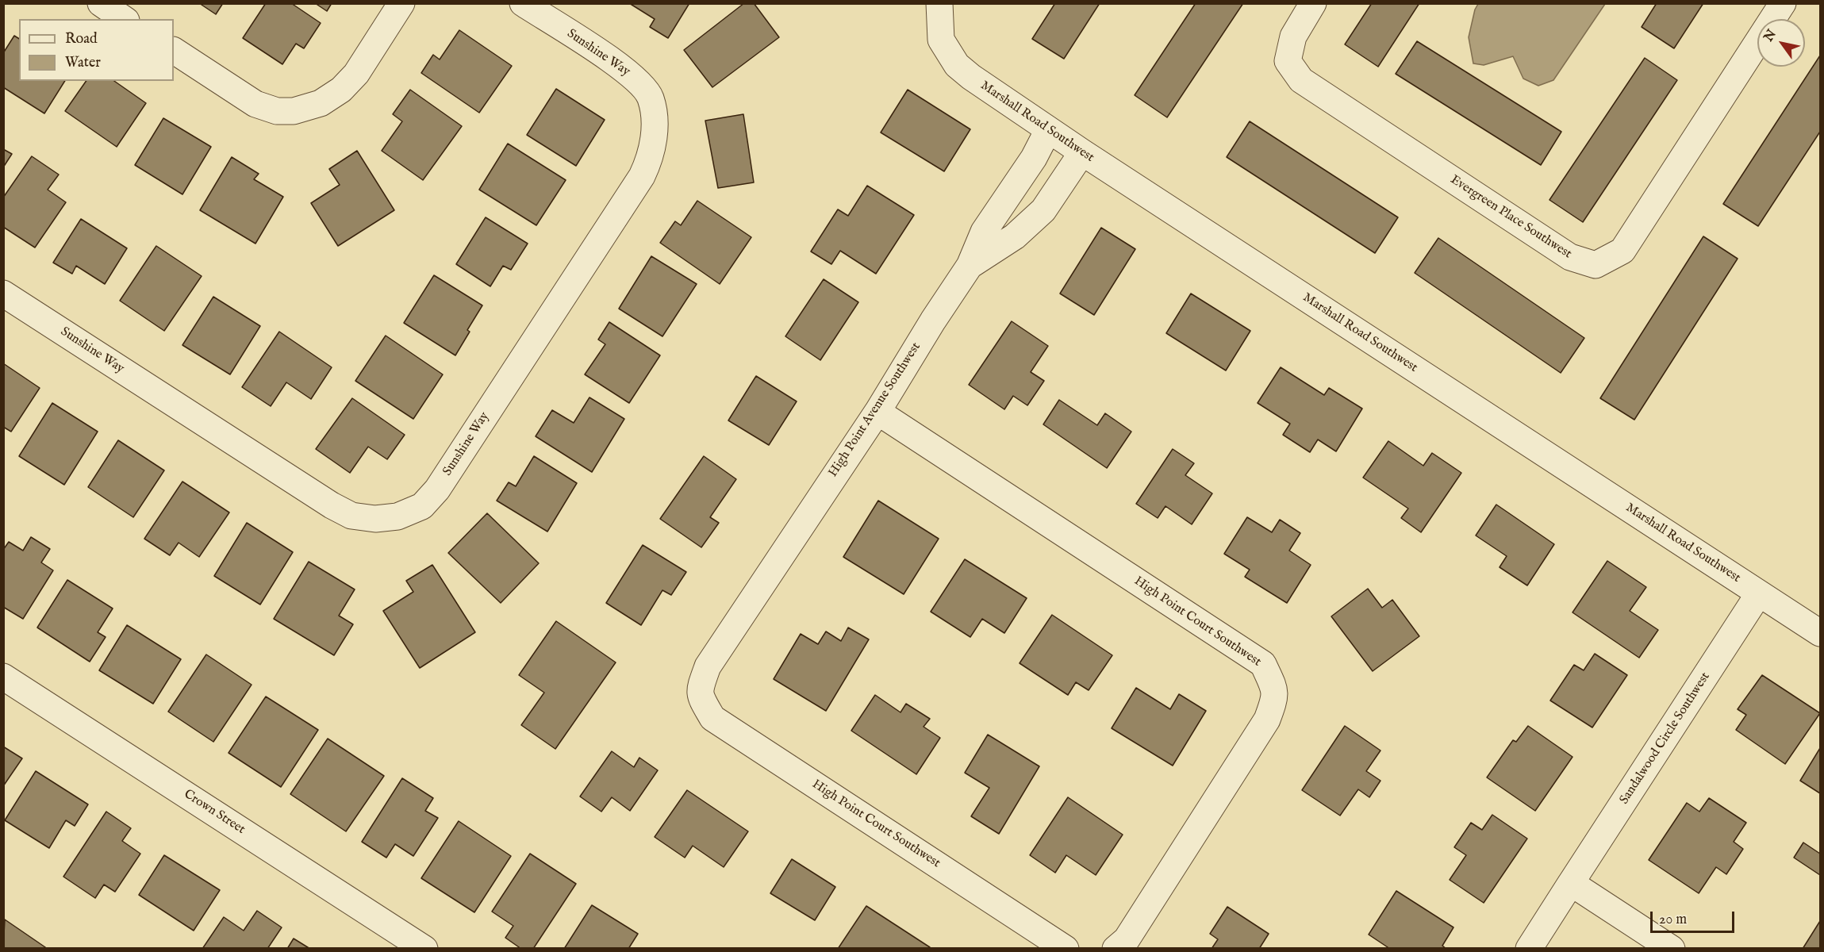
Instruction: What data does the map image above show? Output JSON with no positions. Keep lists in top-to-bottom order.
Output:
{
  "streets": {
    "street": [
      "Sunshine Way",
      "Marshall Road Southwest",
      "Evergreen Place Southwest",
      "High Point Avenue Southwest",
      "High Point Court Southwest",
      "Sandalwood Circle Southwest",
      "Crown Street"
    ]
  },
  "crossings": [
    ["Marshall Road Southwest", "High Point Avenue Southwest"],
    ["Marshall Road Southwest", "Sandalwood Circle Southwest"],
    ["High Point Avenue Southwest", "High Point Court Southwest"]
  ],
  "legend": ["Road", "Water"],
  "scale_bar": "20 m",
  "north": "top left"
}
